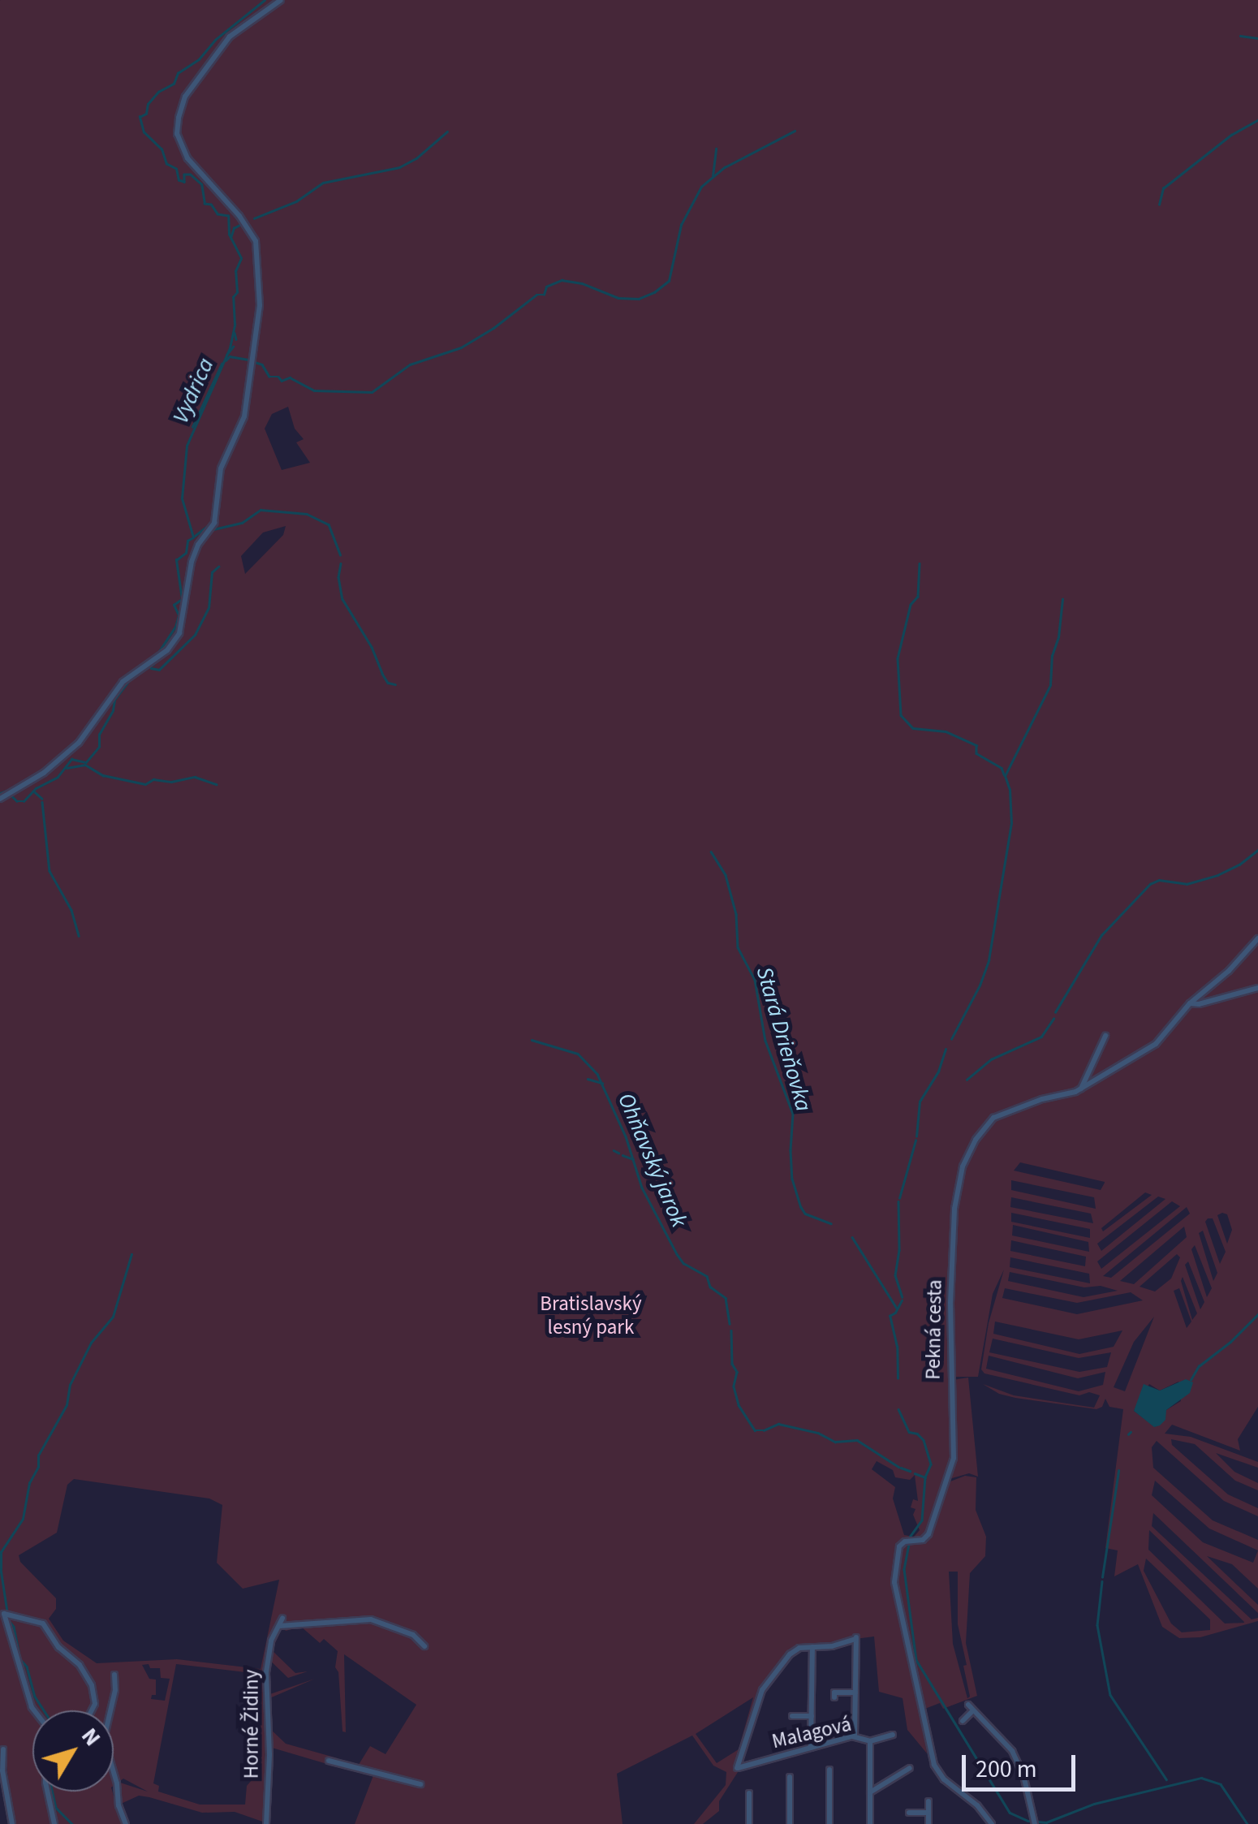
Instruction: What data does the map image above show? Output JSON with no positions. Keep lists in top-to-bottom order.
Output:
{
  "streets": {
    "street": ["Pekná cesta", "Horné Židiny", "Malagová"]
  },
  "water": ["Vydrica", "Stará Drieňovka", "Ohňavský jarok"],
  "parks": ["Bratislavský lesný park"],
  "scale_bar": "200 m",
  "north": "top right"
}
